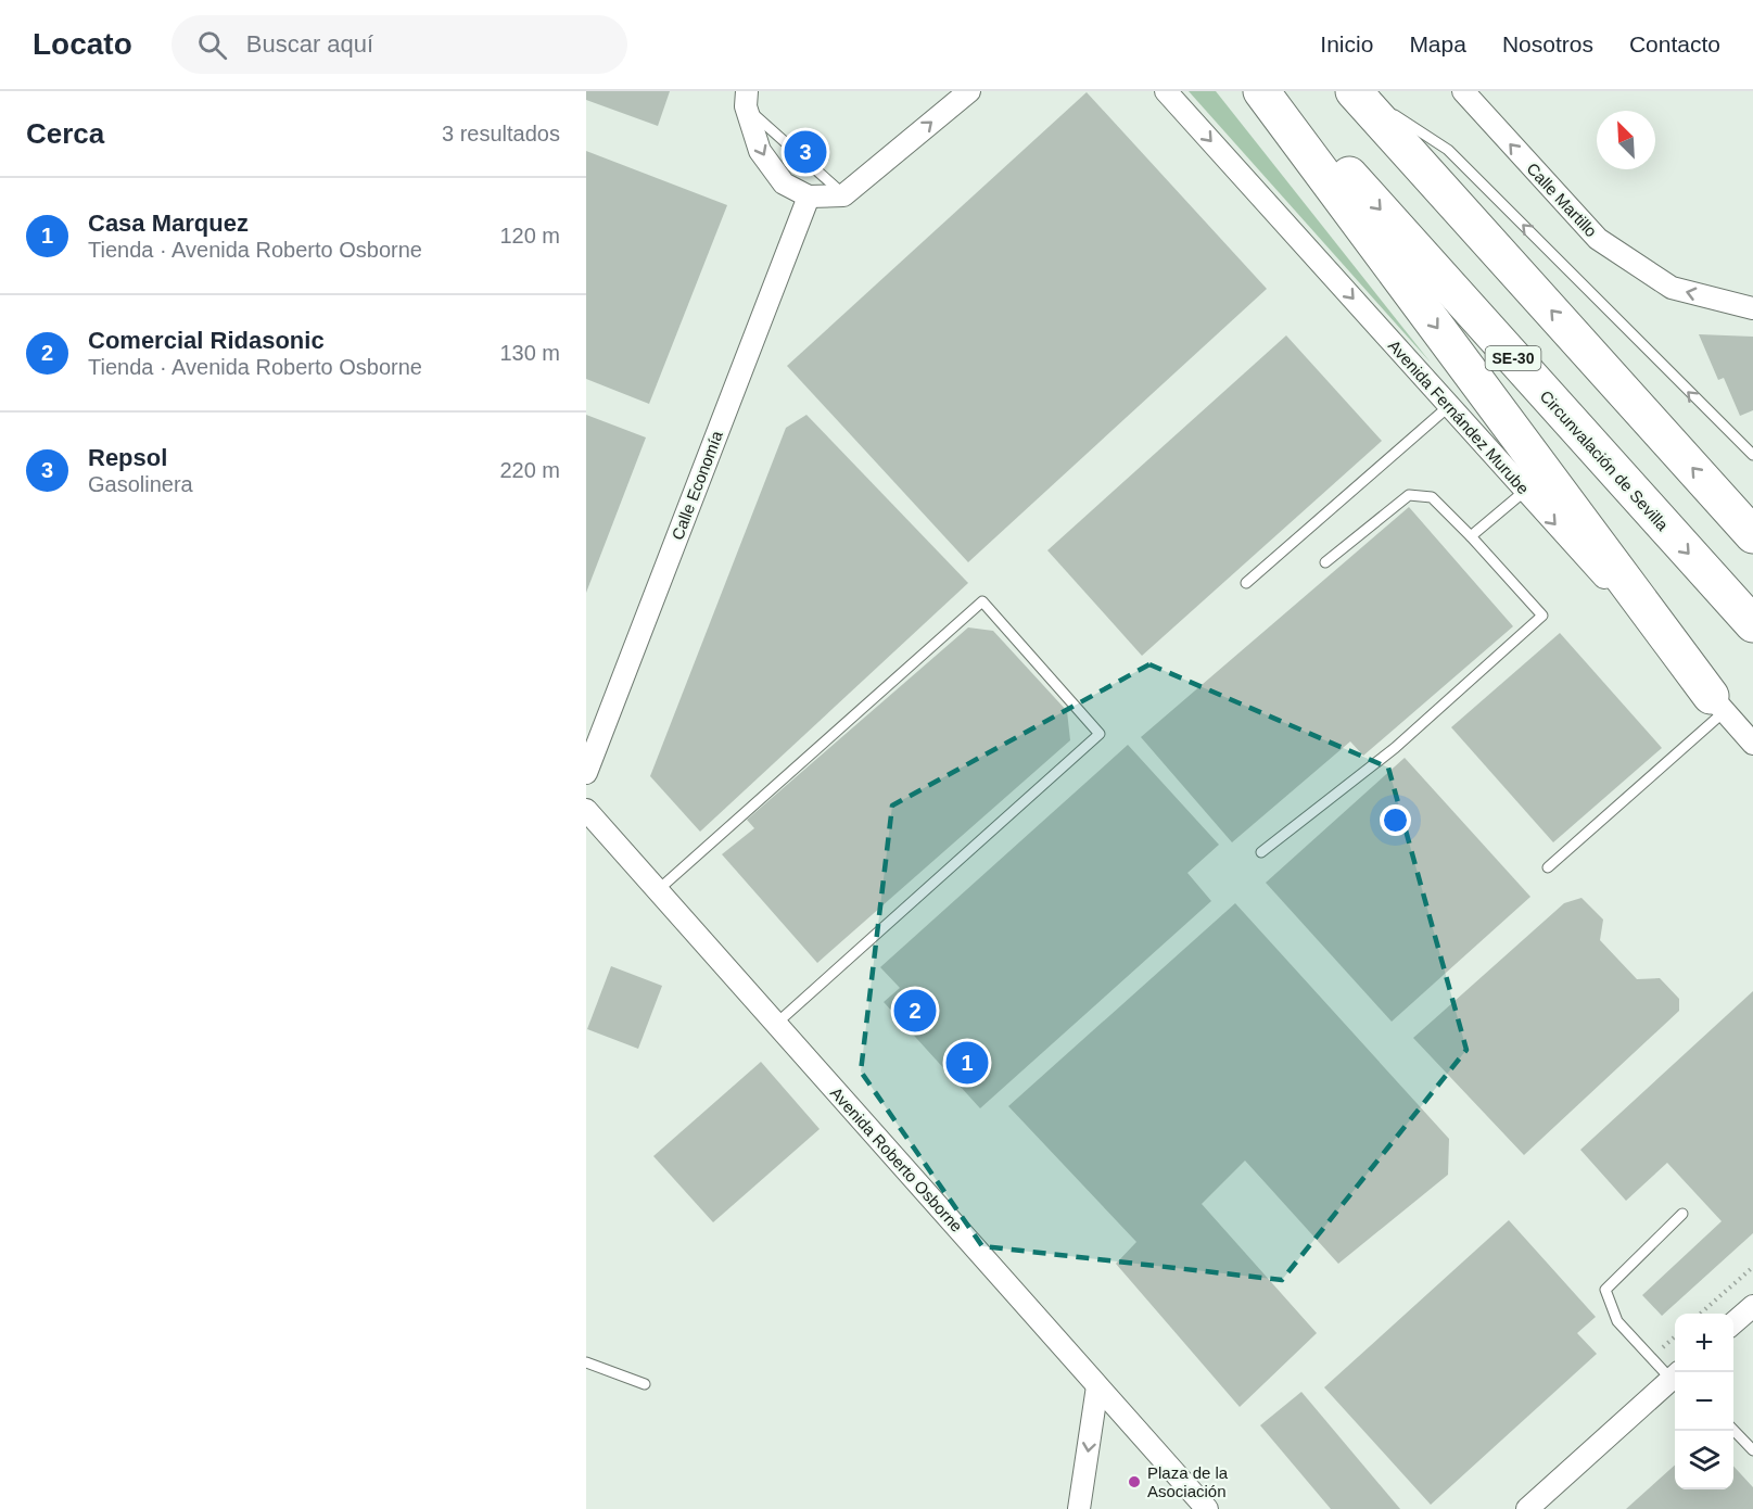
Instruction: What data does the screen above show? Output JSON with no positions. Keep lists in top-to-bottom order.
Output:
{
  "streets": {
    "highway": ["SE-30", "Circunvalación de Sevilla"],
    "street": [
      "Calle Martillo",
      "Avenida Fernández Murube",
      "Calle Economía",
      "Avenida Roberto Osborne"
    ]
  },
  "one_way": ["Calle Martillo", "Avenida Fernández Murube"],
  "places": ["Plaza de la Asociación"],
  "north": "top left",
  "page": {
    "header": "Locato",
    "search": "Buscar aquí",
    "nav": [
      "Inicio",
      "Mapa",
      "Nosotros",
      "Contacto"
    ],
    "heading": ["Cerca", "3 resultados"],
    "pins": ["3", "2", "1"],
    "list": [
      {
        "mark": "1",
        "name": "Casa Marquez",
        "note": "Tienda · Avenida Roberto Osborne",
        "value": "120 m"
      },
      {
        "mark": "2",
        "name": "Comercial Ridasonic",
        "note": "Tienda · Avenida Roberto Osborne",
        "value": "130 m"
      },
      {
        "mark": "3",
        "name": "Repsol",
        "note": "Gasolinera",
        "value": "220 m"
      }
    ],
    "map_buttons": ["+", "−"]
  }
}
